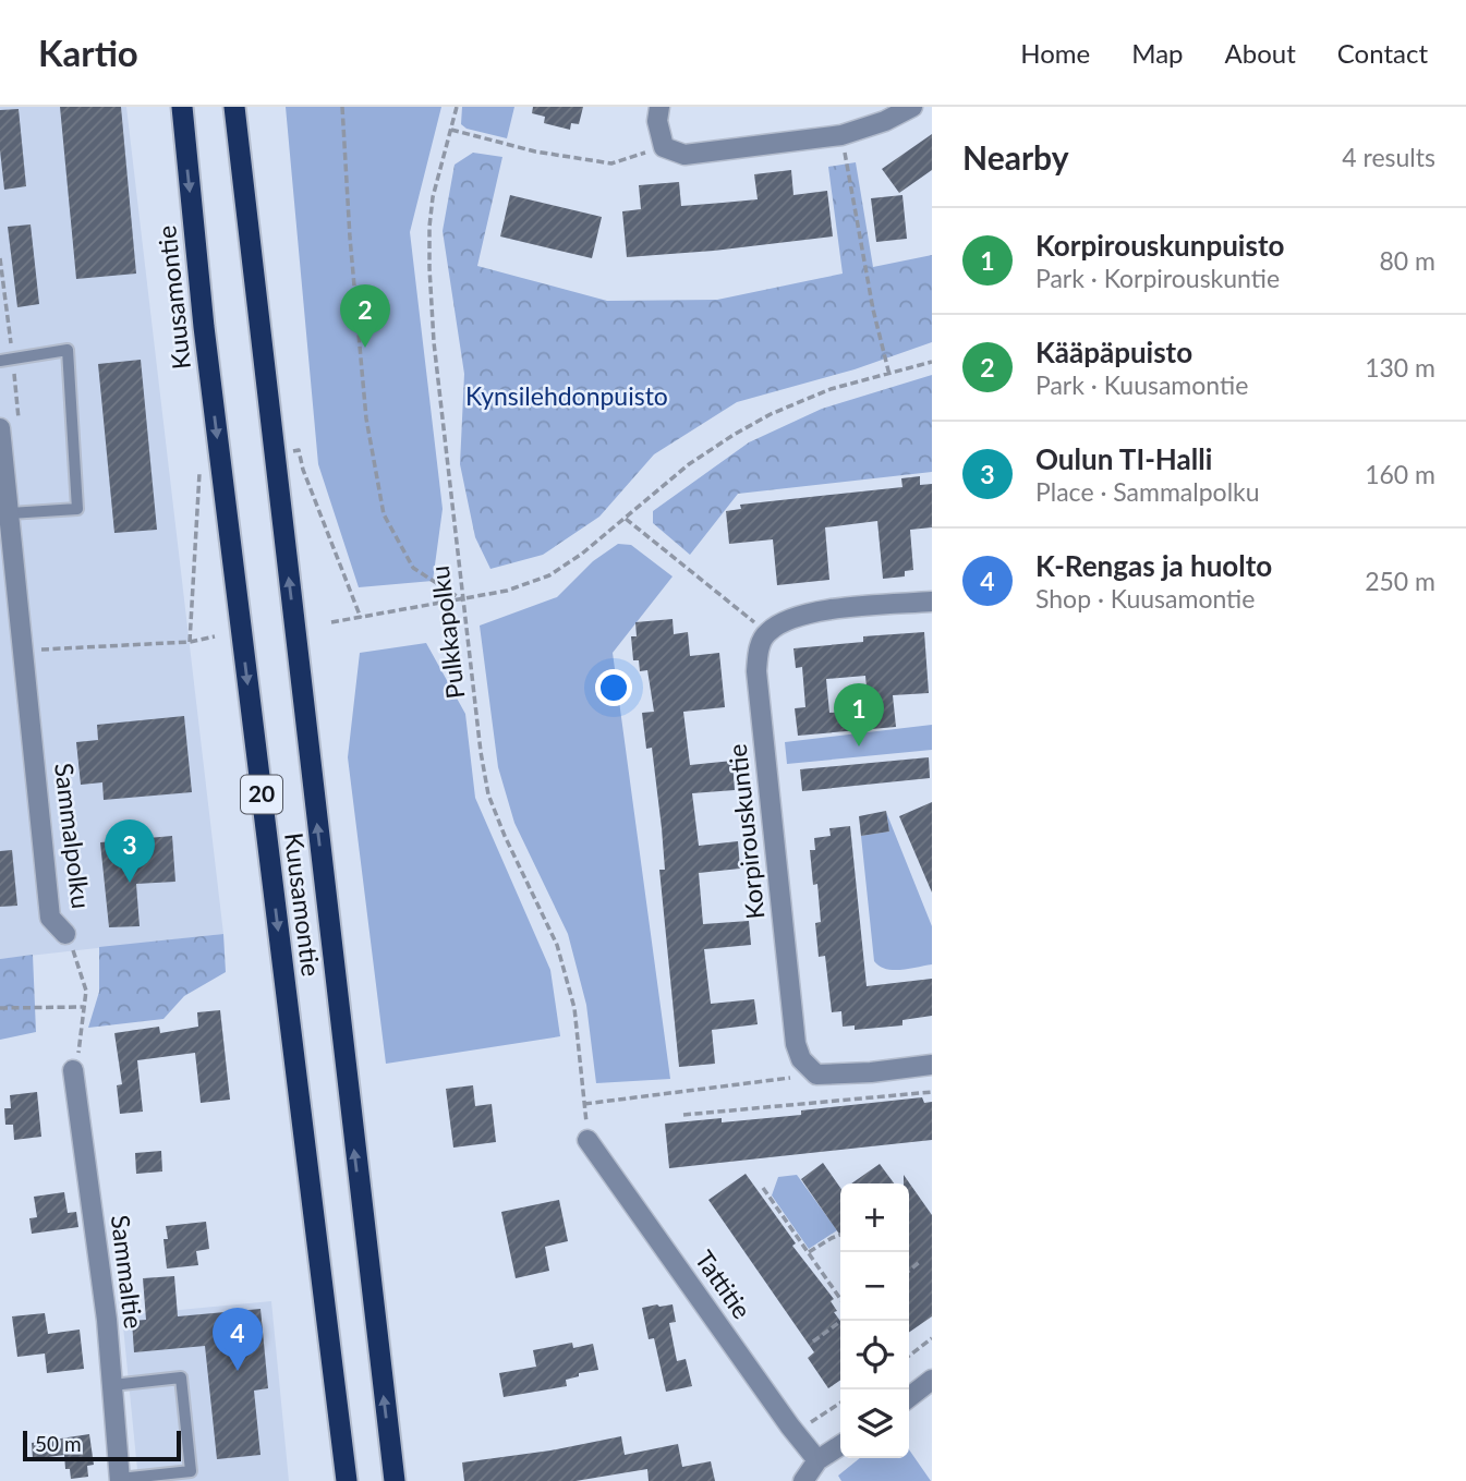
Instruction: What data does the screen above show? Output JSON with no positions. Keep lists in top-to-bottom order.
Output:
{
  "streets": {
    "highway": ["Kuusamontie", "20"],
    "street": [
      "Korpirouskuntie",
      "Sammalpolku",
      "Sammaltie",
      "Tattitie"
    ],
    "path": ["Pulkkapolku"]
  },
  "crossings": [
    ["Pulkkapolku", "Tattitie"]
  ],
  "parks": ["Kynsilehdonpuisto"],
  "scale_bar": "50 m",
  "page": {
    "header": "Kartio",
    "nav": [
      "Home",
      "Map",
      "About",
      "Contact"
    ],
    "heading": ["Nearby", "4 results"],
    "list": [
      {
        "mark": "1",
        "name": "Korpirouskunpuisto",
        "note": "Park · Korpirouskuntie",
        "value": "80 m"
      },
      {
        "mark": "2",
        "name": "Kääpäpuisto",
        "note": "Park · Kuusamontie",
        "value": "130 m"
      },
      {
        "mark": "3",
        "name": "Oulun TI-Halli",
        "note": "Place · Sammalpolku",
        "value": "160 m"
      },
      {
        "mark": "4",
        "name": "K-Rengas ja huolto",
        "note": "Shop · Kuusamontie",
        "value": "250 m"
      }
    ],
    "pins": [
      "2",
      "1",
      "3",
      "4"
    ],
    "map_buttons": ["+", "−"],
    "scale": "50 m"
  }
}
